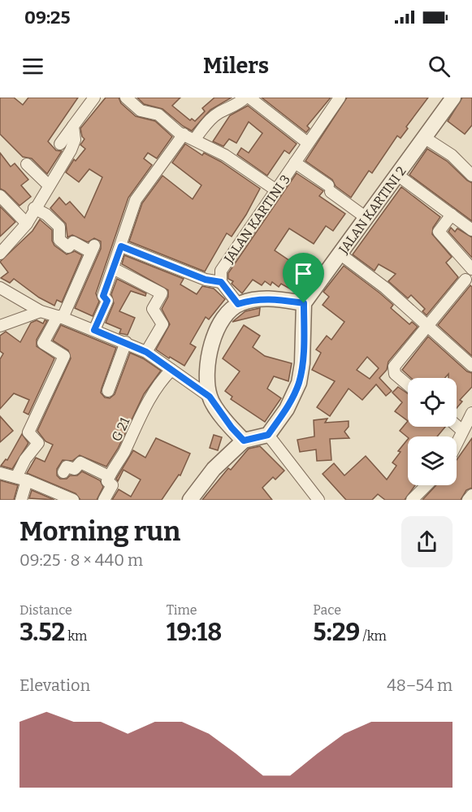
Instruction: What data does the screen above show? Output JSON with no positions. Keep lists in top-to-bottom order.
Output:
{
  "streets": {
    "street": ["JALAN KARTINI 2", "JALAN KARTINI 3", "G 21"]
  },
  "page": {
    "status": "09:25",
    "header": "Milers",
    "heading": ["Morning run", "09:25 · 8 × 440 m"],
    "stats": [
      ["Distance", "3.52 km"],
      ["Time", "19:18"],
      ["Pace", "5:29 /km"]
    ],
    "chart": ["Elevation", "48–54 m"]
  }
}
